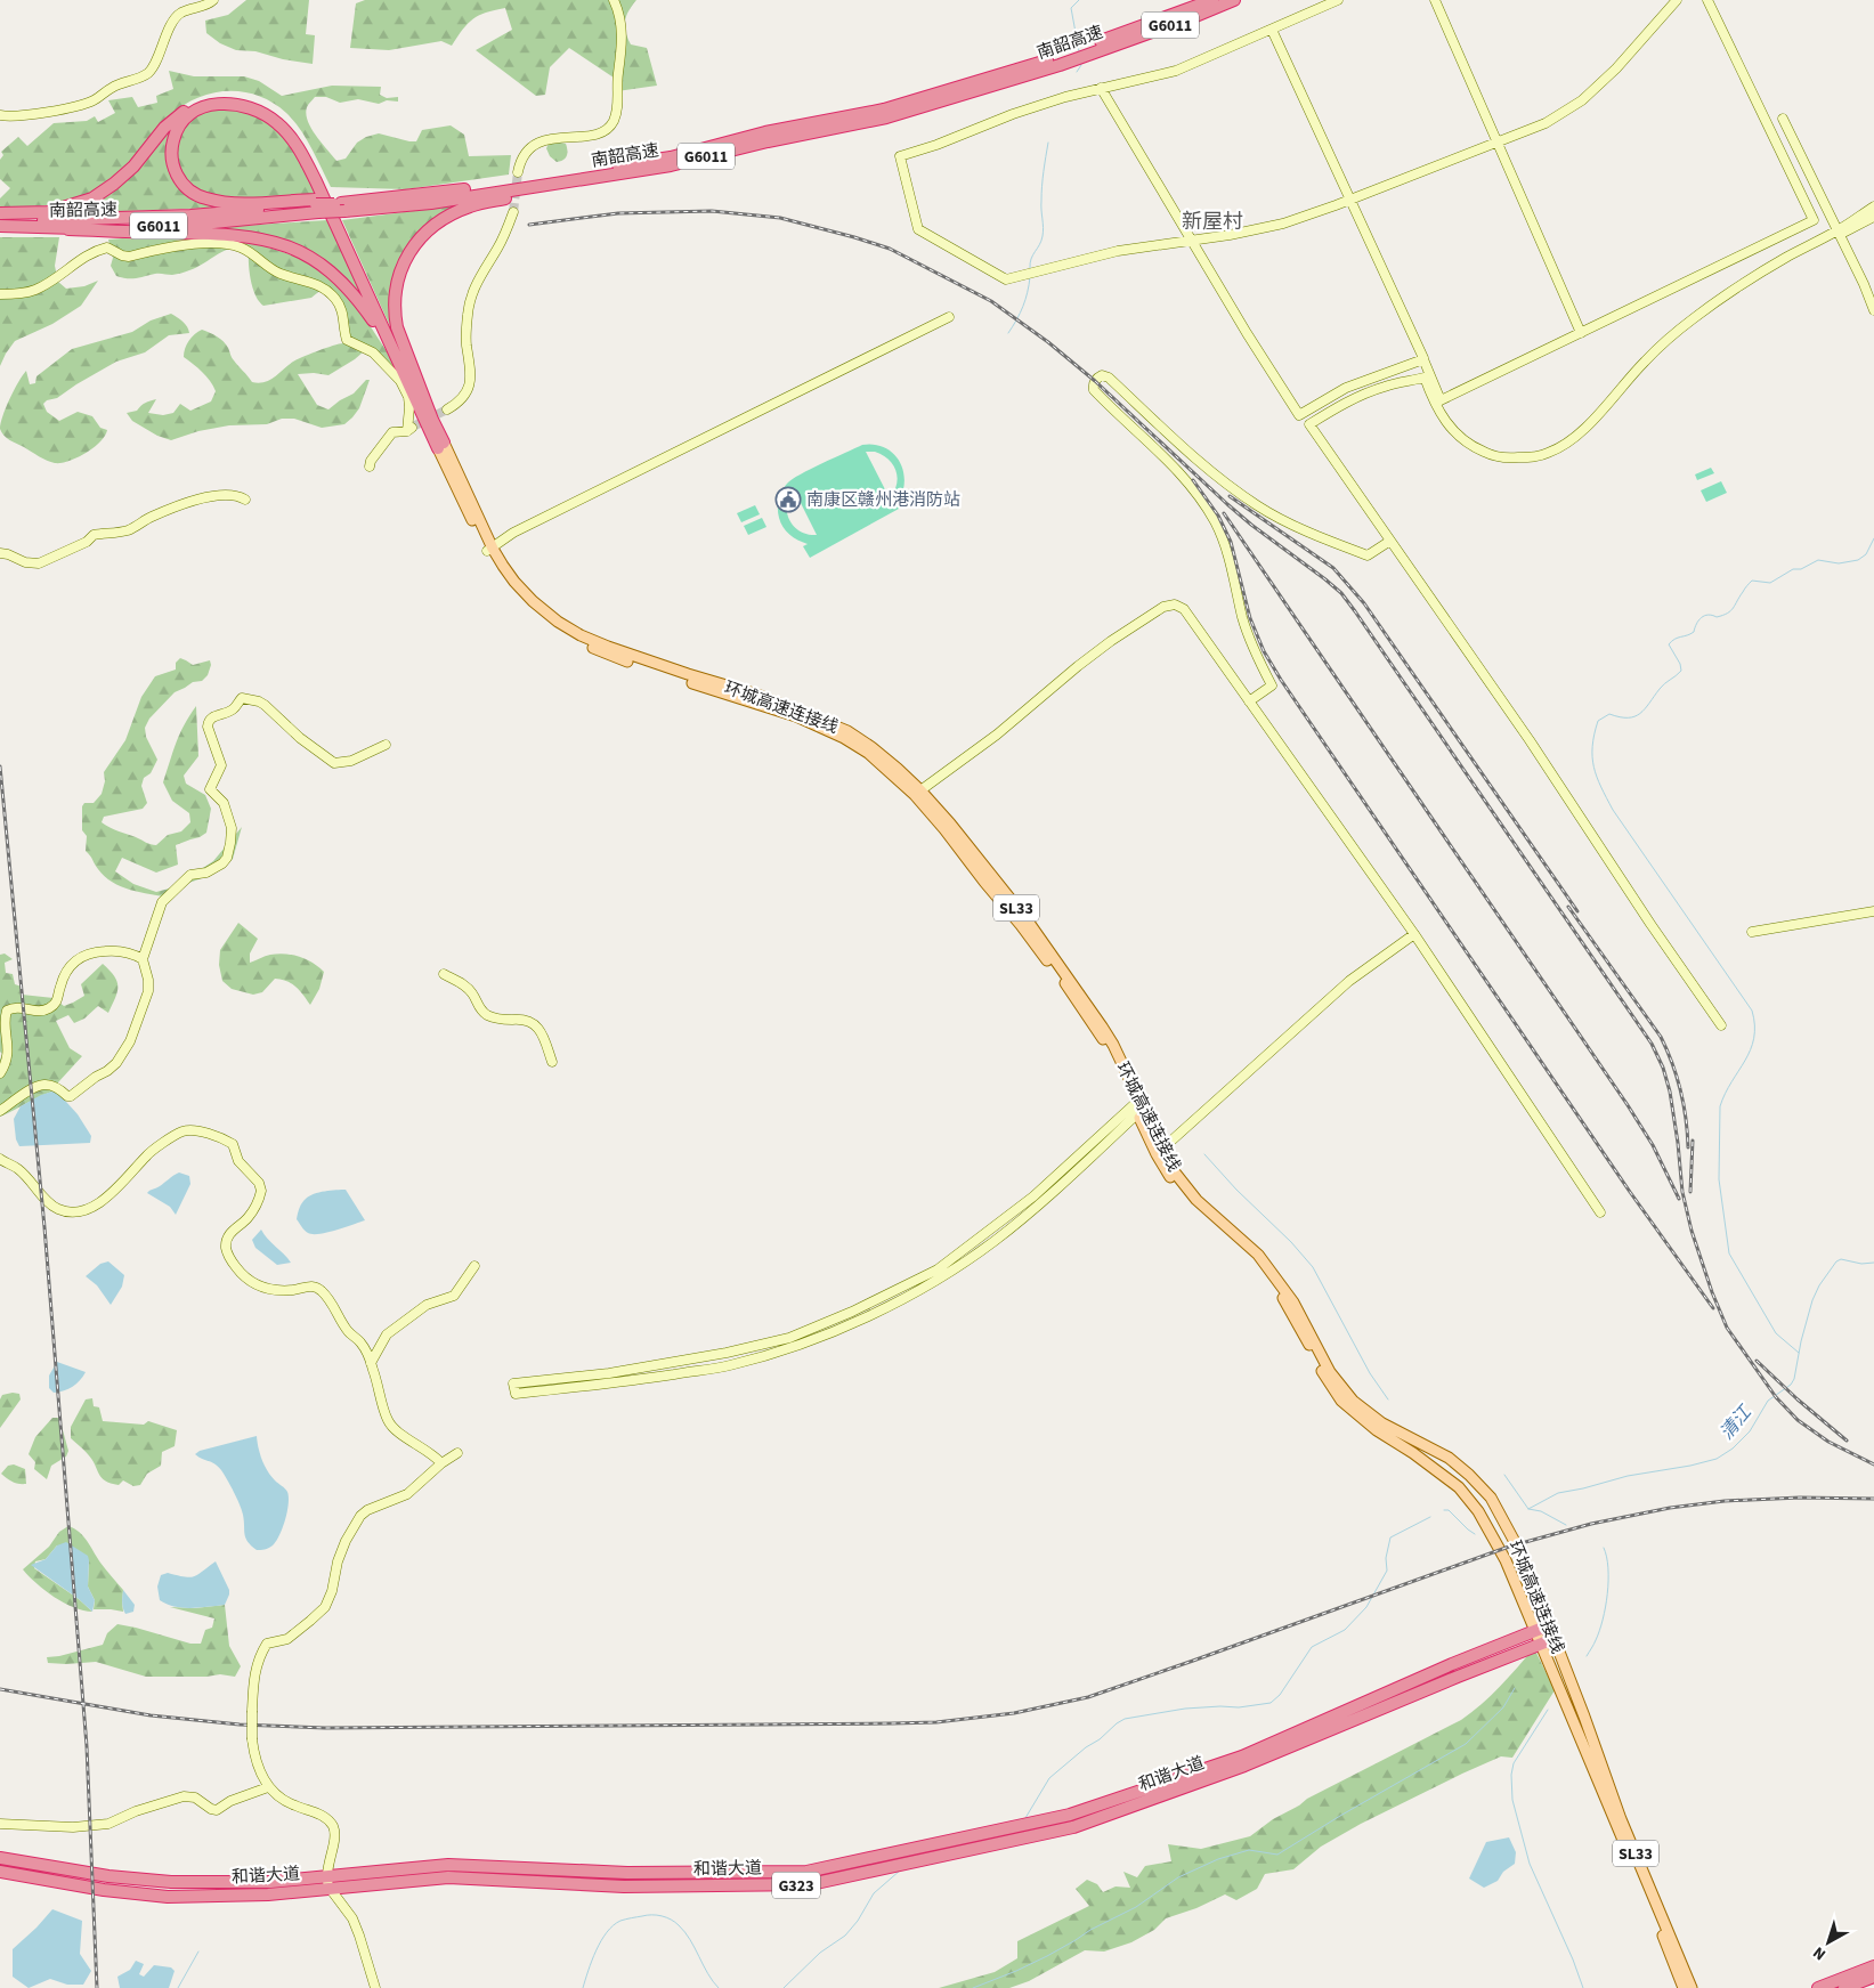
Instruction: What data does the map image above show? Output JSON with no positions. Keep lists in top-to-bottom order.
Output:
{
  "streets": {
    "highway": [
      "G6011",
      "南韶高速",
      "和谐大道",
      "G323"
    ],
    "main road": ["环城高速连接线", "SL33"]
  },
  "crossings": [
    ["环城高速连接线", "和谐大道"]
  ],
  "districts": ["新屋村"],
  "water": ["清江"],
  "places": {
    "public building": ["南康区赣州港消防站"]
  },
  "north": "bottom left"
}
